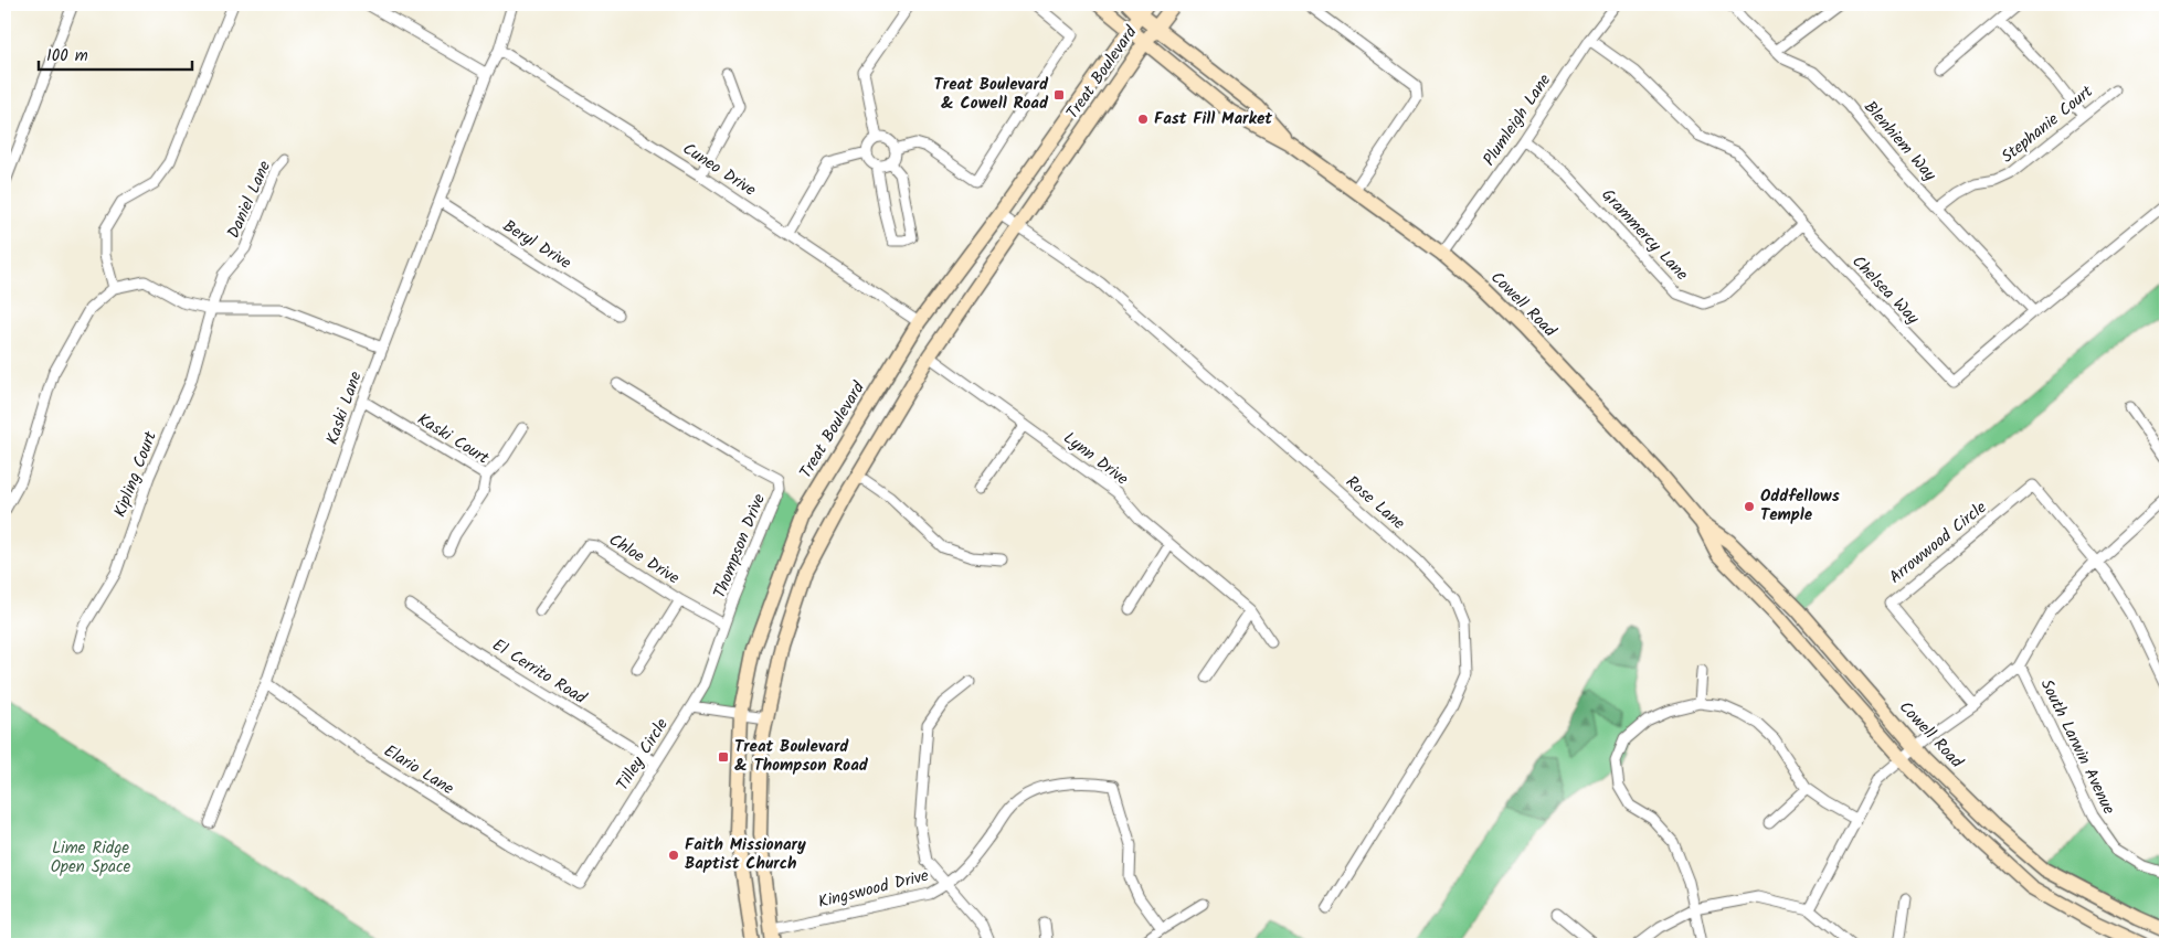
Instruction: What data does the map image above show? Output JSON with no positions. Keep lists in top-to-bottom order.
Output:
{
  "streets": {
    "street": [
      "Treat Boulevard",
      "Plumleigh Lane",
      "Stephanie Court",
      "Blenhiem Way",
      "Cuneo Drive",
      "Daniel Lane",
      "Grammercy Lane",
      "Beryl Drive",
      "Chelsea Way",
      "Cowell Road",
      "Kaski Lane",
      "Kaski Court",
      "Lynn Drive",
      "Kipling Court",
      "Rose Lane",
      "Arrowwood Circle",
      "Thompson Drive",
      "Chloe Drive",
      "El Cerrito Road",
      "South Larwin Avenue",
      "Tilley Circle",
      "Elario Lane",
      "Kingswood Drive"
    ]
  },
  "crossings": [
    ["Treat Boulevard", "Cuneo Drive"],
    ["Treat Boulevard", "Cowell Road"],
    ["Treat Boulevard", "Lynn Drive"],
    ["Treat Boulevard", "Rose Lane"],
    ["Treat Boulevard", "Kingswood Drive"],
    ["Plumleigh Lane", "Grammercy Lane"],
    ["Plumleigh Lane", "Chelsea Way"],
    ["Plumleigh Lane", "Cowell Road"],
    ["Stephanie Court", "Blenhiem Way"],
    ["Blenhiem Way", "Chelsea Way"],
    ["Cuneo Drive", "Kaski Lane"],
    ["Daniel Lane", "Kipling Court"],
    ["Grammercy Lane", "Chelsea Way"],
    ["Beryl Drive", "Kaski Lane"],
    ["Kaski Lane", "Kaski Court"],
    ["Kaski Lane", "Elario Lane"],
    ["Thompson Drive", "Chloe Drive"],
    ["Thompson Drive", "Tilley Circle"],
    ["El Cerrito Road", "Tilley Circle"],
    ["Tilley Circle", "Elario Lane"]
  ],
  "parks": ["Lime Ridge Open Space"],
  "places": {
    "transit": ["Treat Boulevard & Cowell Road", "Treat Boulevard & Thompson Road"],
    "other": ["Fast Fill Market", "Oddfellows Temple", "Faith Missionary Baptist Church"]
  },
  "scale_bar": "100 m"
}
